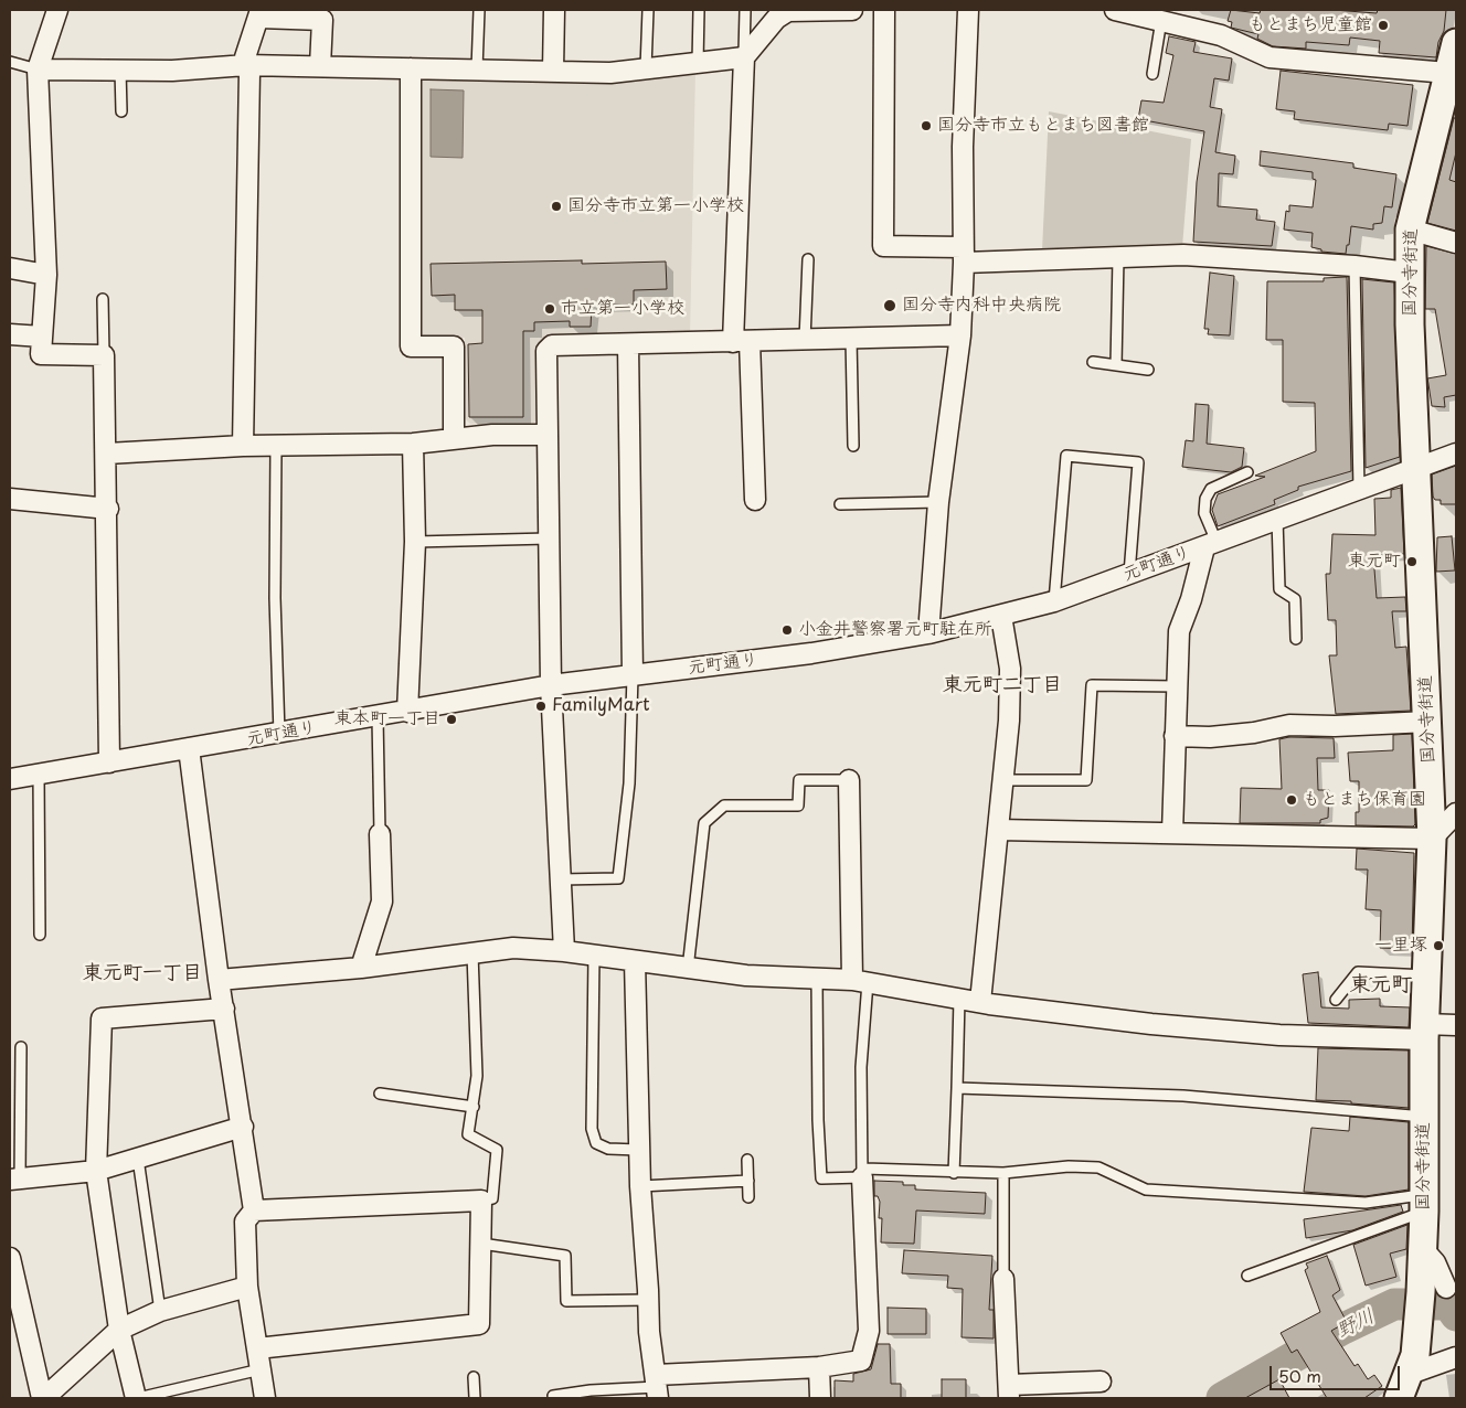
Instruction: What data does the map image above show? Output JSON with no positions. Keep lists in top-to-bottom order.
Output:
{
  "streets": {
    "main road": ["国分寺街道"],
    "street": ["元町通り"]
  },
  "crossings": [
    ["国分寺街道", "元町通り"]
  ],
  "districts": ["東元町二丁目", "東元町一丁目", "東元町"],
  "water": ["野川"],
  "places": [
    "もとまち児童館",
    "国分寺市立もとまち図書館",
    "国分寺市立第一小学校",
    "国分寺内科中央病院",
    "市立第一小学校",
    "東元町",
    "小金井警察署元町駐在所",
    "FamilyMart",
    "東本町一丁目",
    "もとまち保育園",
    "一里塚"
  ],
  "scale_bar": "50 m"
}
